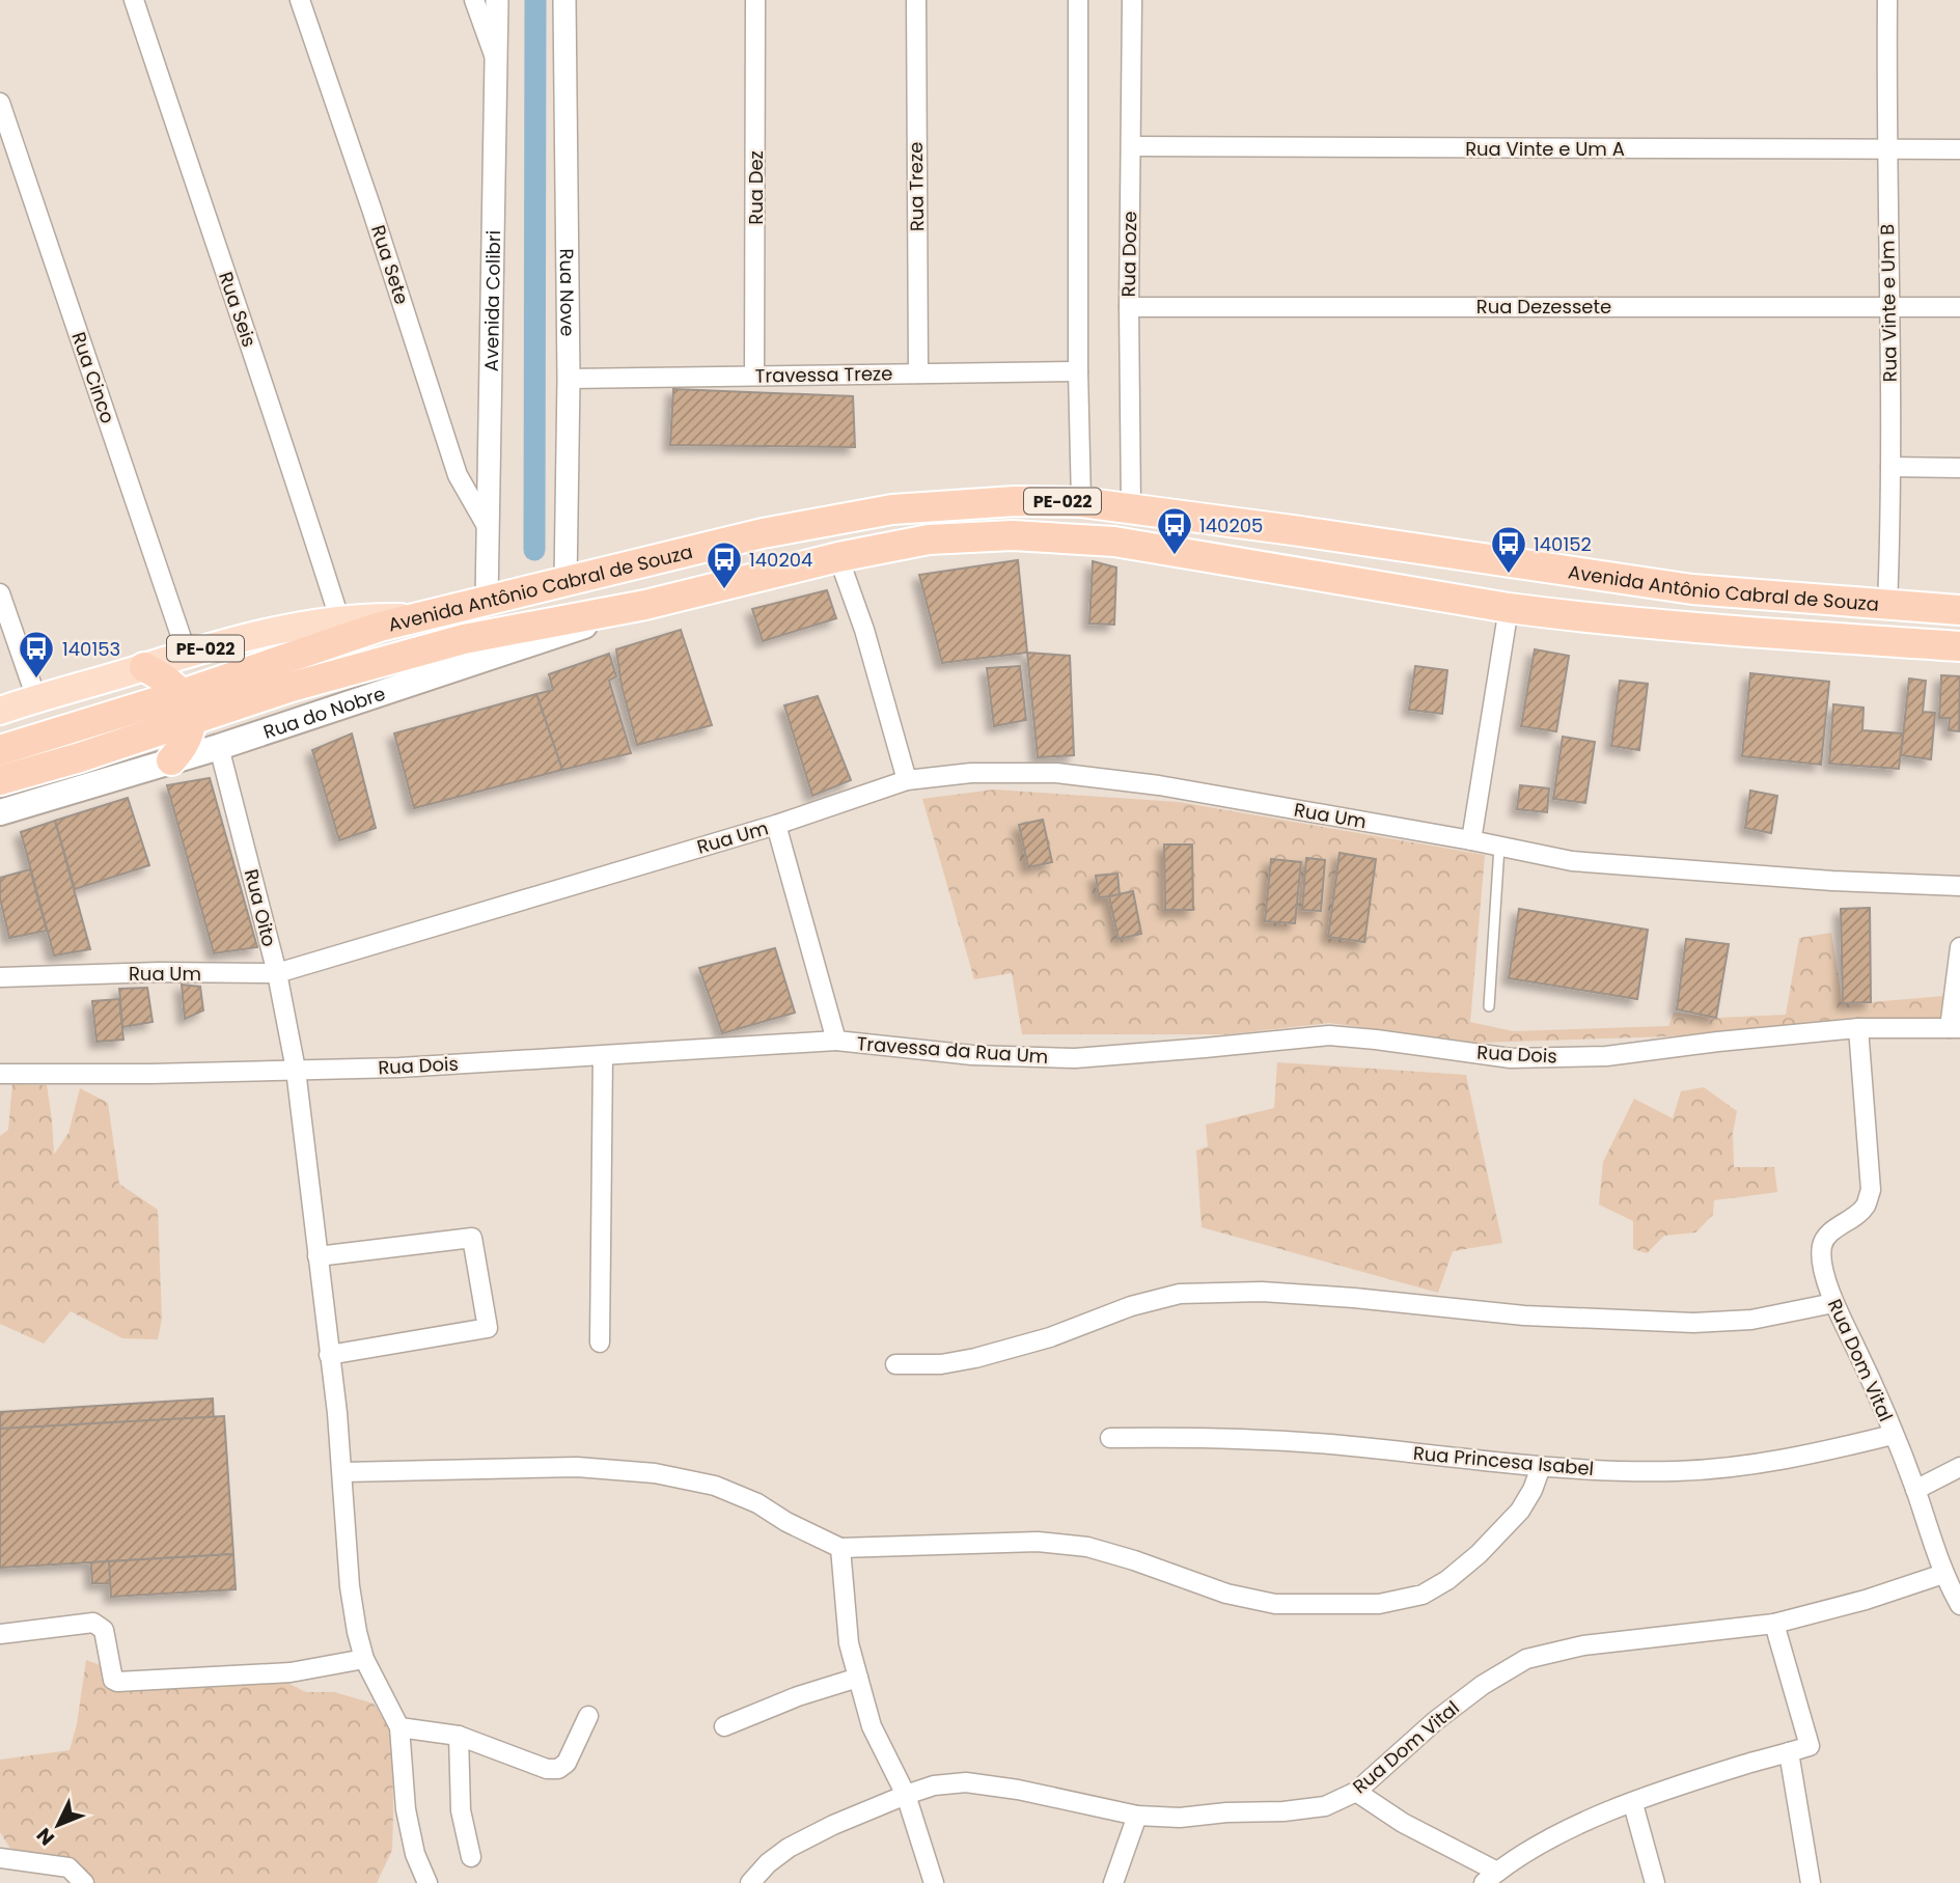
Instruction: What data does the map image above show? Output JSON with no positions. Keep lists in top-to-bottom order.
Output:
{
  "streets": {
    "highway": ["PE-022", "Avenida Antônio Cabral de Souza"],
    "main road": ["Rua do Nobre"],
    "street": [
      "Rua Vinte e Um A",
      "Rua Treze",
      "Rua Dez",
      "Rua Doze",
      "Rua Sete",
      "Rua Nove",
      "Avenida Colibri",
      "Rua Vinte e Um B",
      "Rua Dezessete",
      "Rua Seis",
      "Travessa Treze",
      "Rua Cinco",
      "Rua Um",
      "Rua Oito",
      "Travessa da Rua Um",
      "Rua Dois",
      "Rua Dom Vital",
      "Rua Princesa Isabel"
    ]
  },
  "crossings": [
    ["Rua Vinte e Um A", "Rua Doze"],
    ["Rua Vinte e Um A", "Rua Vinte e Um B"],
    ["Rua Treze", "Travessa Treze"],
    ["Rua Dez", "Travessa Treze"],
    ["Rua Doze", "Rua Dezessete"],
    ["Rua Doze", "Avenida Antônio Cabral de Souza"],
    ["Rua Sete", "Avenida Colibri"],
    ["Rua Nove", "Travessa Treze"],
    ["Rua Nove", "Avenida Antônio Cabral de Souza"],
    ["Avenida Colibri", "Avenida Antônio Cabral de Souza"],
    ["Rua Vinte e Um B", "Rua Dezessete"],
    ["Rua Vinte e Um B", "Avenida Antônio Cabral de Souza"],
    ["Rua Seis", "PE-022"],
    ["Rua Cinco", "PE-022"],
    ["PE-022", "Avenida Antônio Cabral de Souza"],
    ["Avenida Antônio Cabral de Souza", "Rua do Nobre"],
    ["Rua do Nobre", "Rua Oito"],
    ["Rua Um", "Rua Oito"],
    ["Rua Um", "Travessa da Rua Um"],
    ["Rua Oito", "Rua Dois"],
    ["Travessa da Rua Um", "Rua Dois"],
    ["Rua Dois", "Rua Dom Vital"],
    ["Rua Dom Vital", "Rua Princesa Isabel"]
  ],
  "places": {
    "bus stop": [
      "140205",
      "140152",
      "140204",
      "140153"
    ]
  },
  "north": "bottom left"
}
